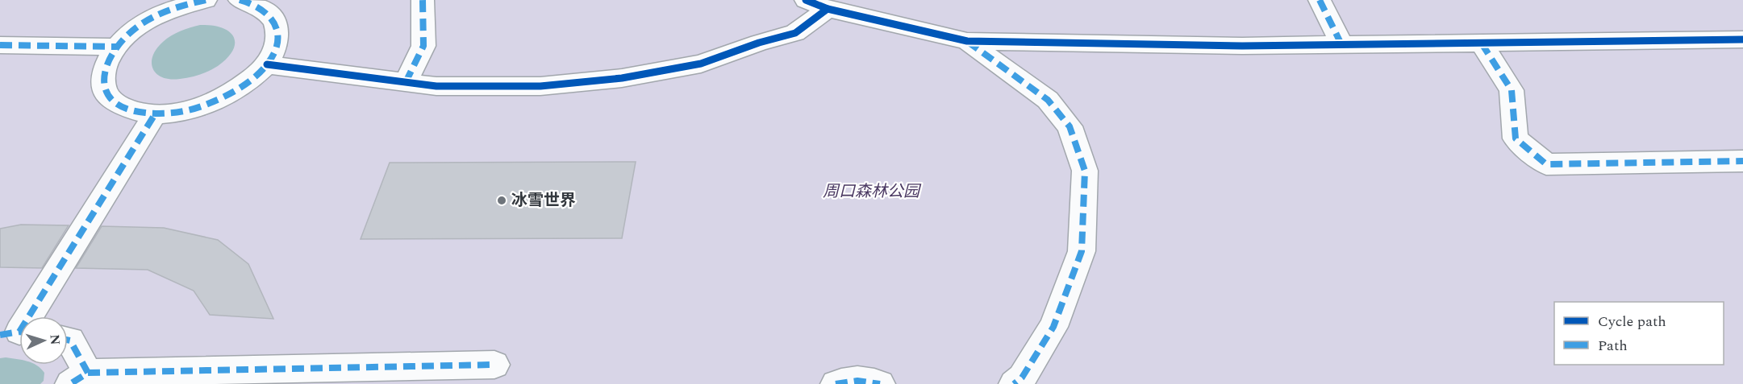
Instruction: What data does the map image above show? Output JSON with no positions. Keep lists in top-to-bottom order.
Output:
{
  "parks": ["周口森林公园"],
  "places": ["冰雪世界"],
  "legend": ["Cycle path", "Path"],
  "north": "right"
}
